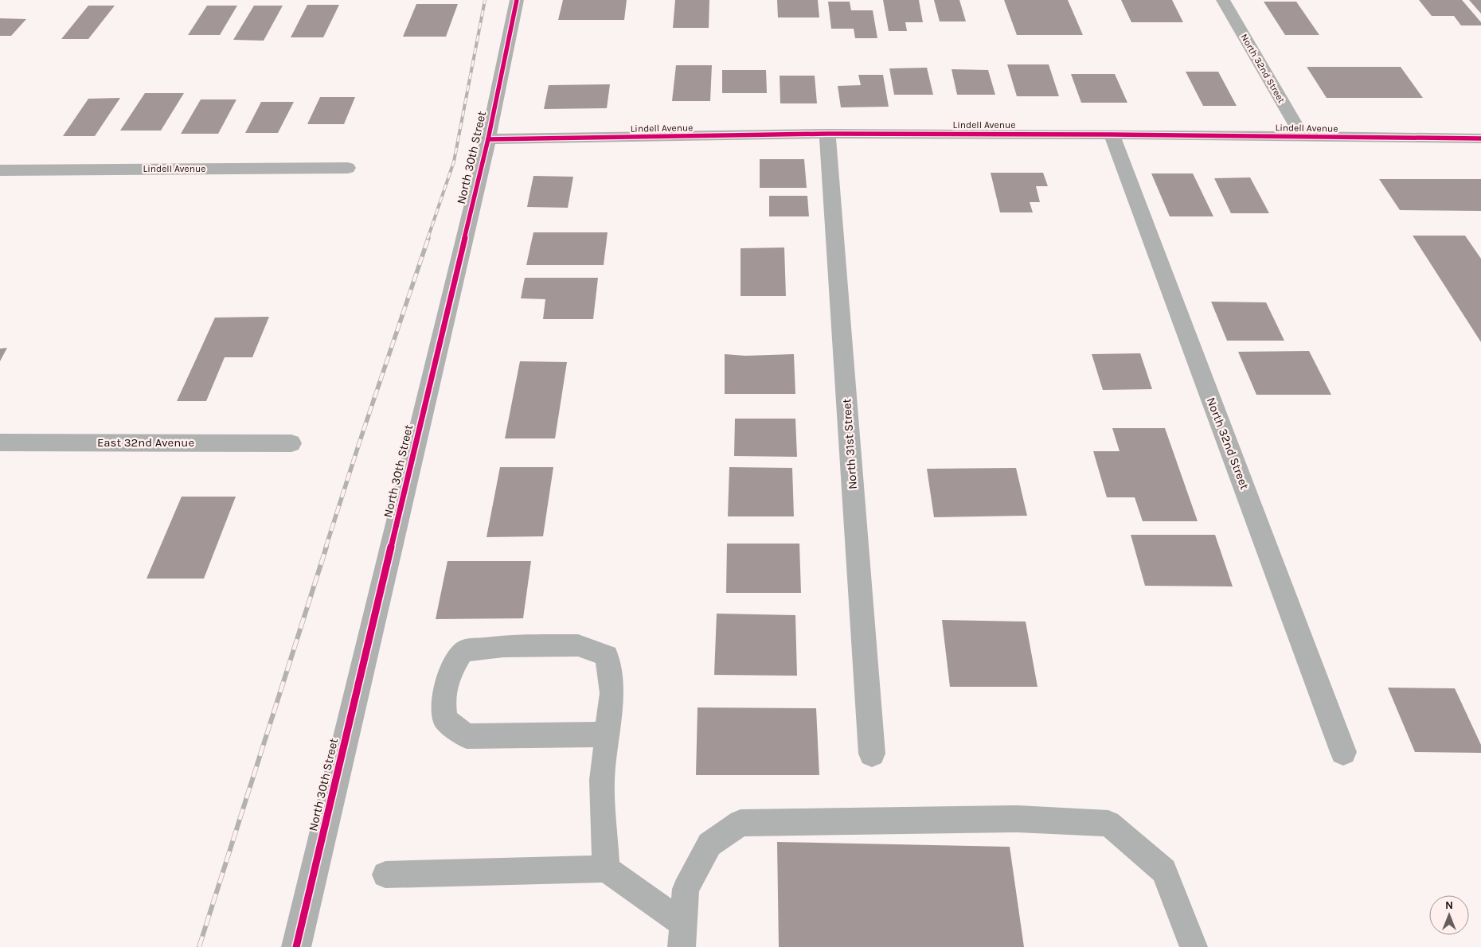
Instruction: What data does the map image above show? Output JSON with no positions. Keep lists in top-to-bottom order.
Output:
{
  "streets": {
    "street": [
      "North 32nd Street",
      "Lindell Avenue",
      "North 30th Street",
      "East 32nd Avenue",
      "North 31st Street"
    ]
  },
  "crossings": [
    ["North 32nd Street", "Lindell Avenue"],
    ["Lindell Avenue", "North 30th Street"],
    ["Lindell Avenue", "North 31st Street"]
  ],
  "north": "top"
}
